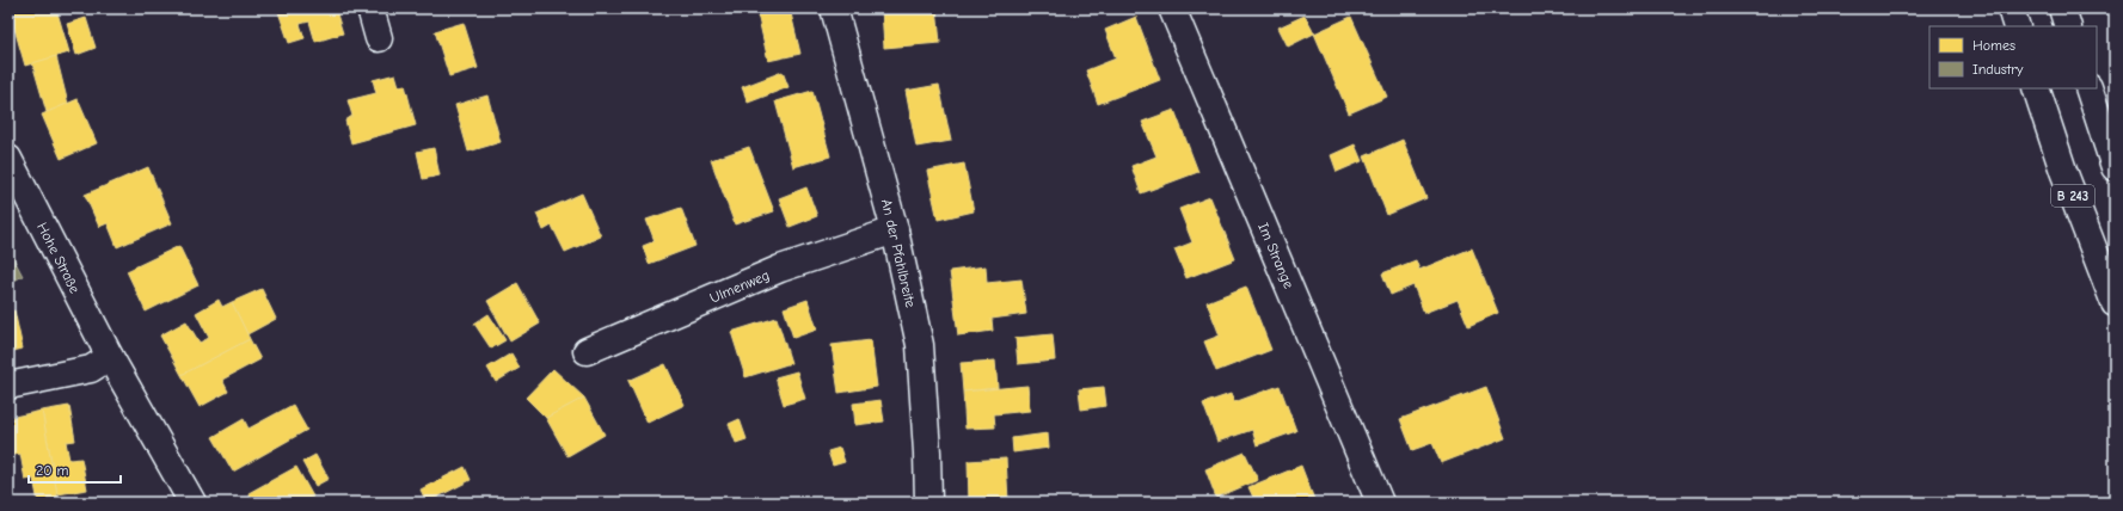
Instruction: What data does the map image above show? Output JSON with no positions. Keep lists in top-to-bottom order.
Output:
{
  "streets": {
    "main road": [
      "B 243",
      "An der Pfahlbreite",
      "Im Strange",
      "Hohe Straße",
      "Ulmenweg"
    ]
  },
  "crossings": [
    ["An der Pfahlbreite", "Ulmenweg"]
  ],
  "legend": ["Homes", "Industry"],
  "scale_bar": "20 m"
}
